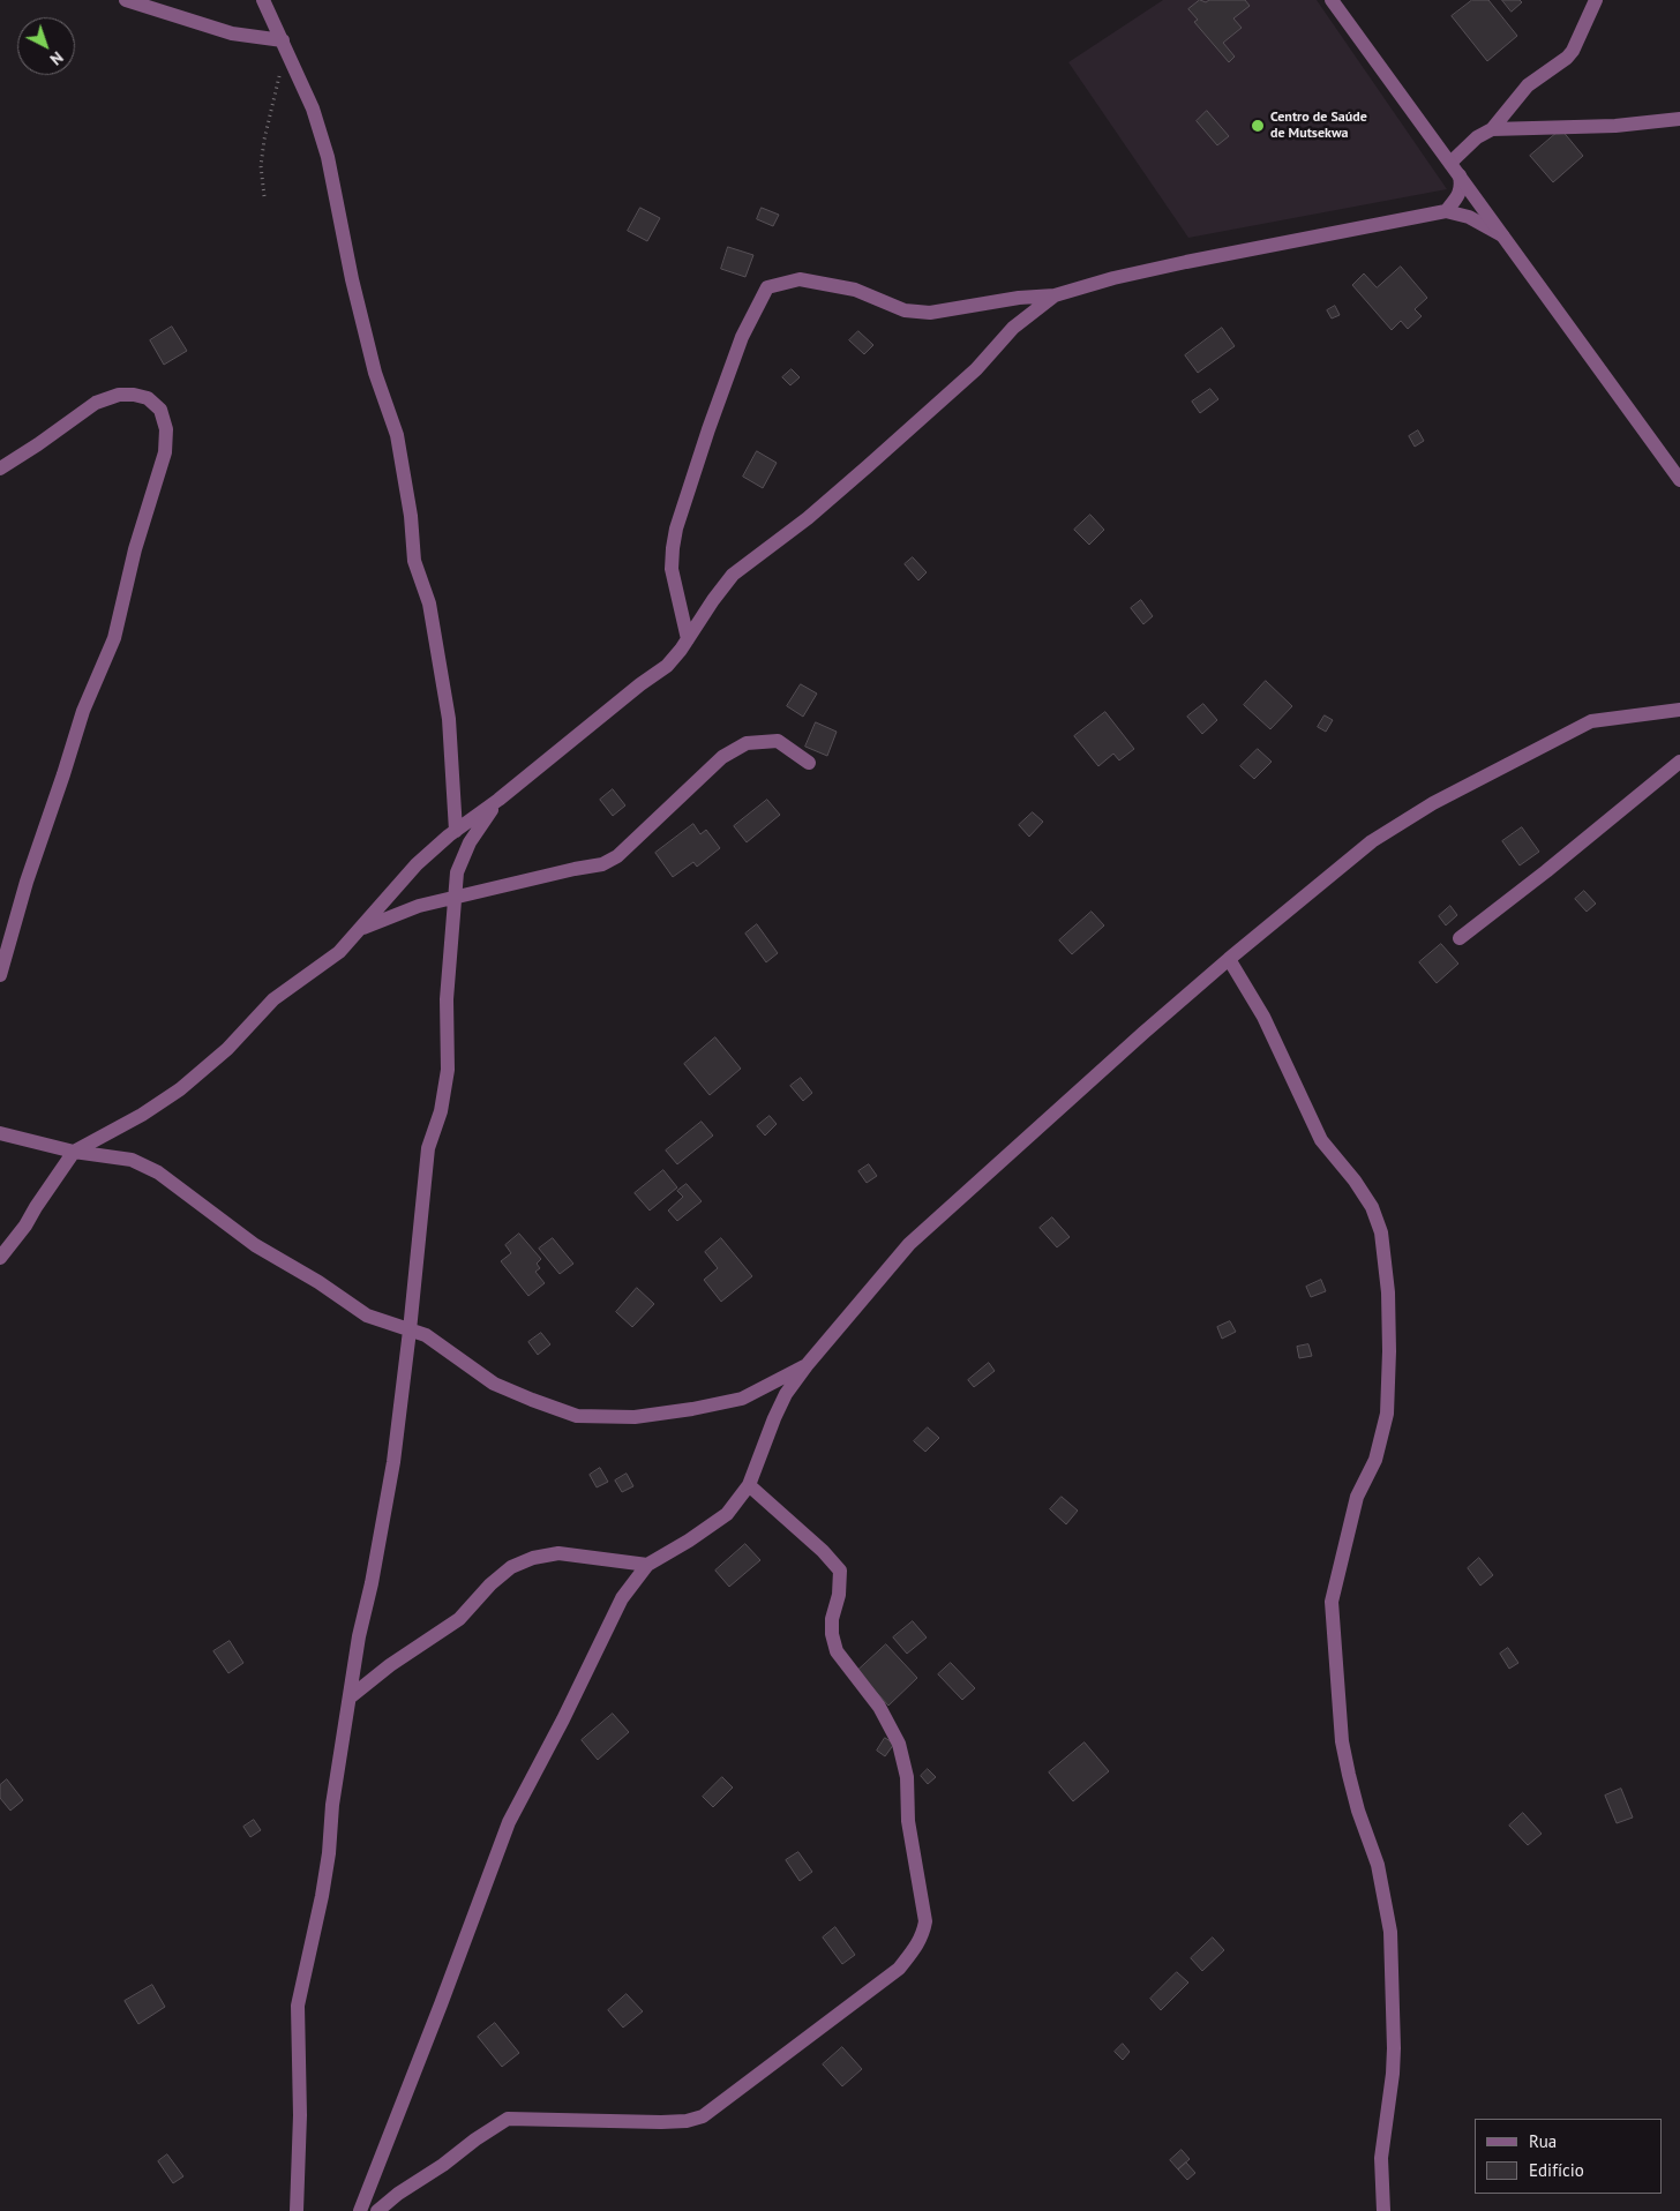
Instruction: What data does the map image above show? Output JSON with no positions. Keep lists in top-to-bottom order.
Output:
{
  "places": ["Centro de Saúde de Mutsekwa"],
  "legend": ["Rua", "Edifício"],
  "north": "bottom right"
}
